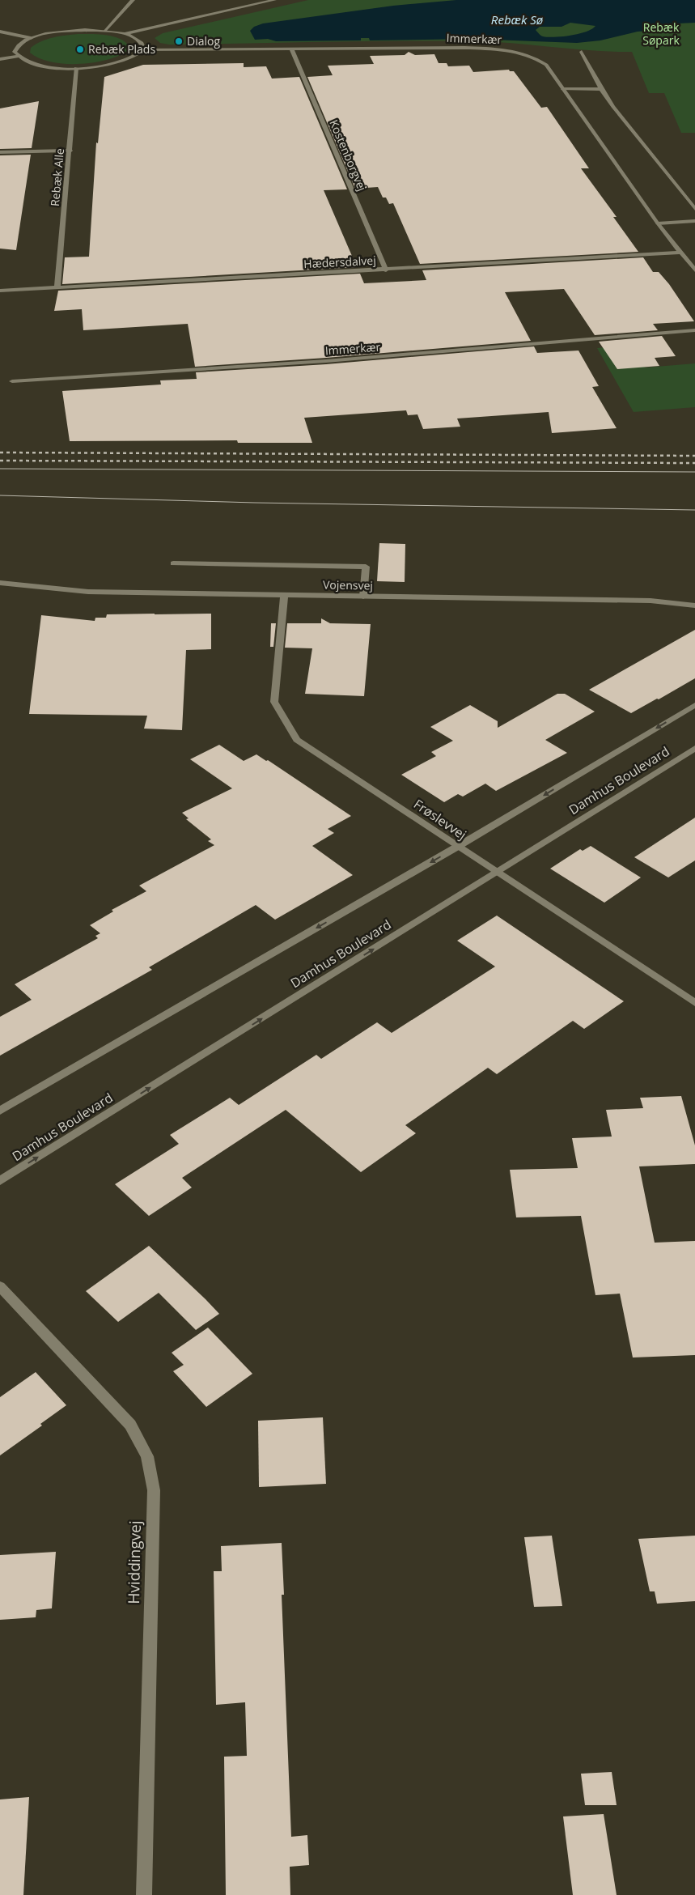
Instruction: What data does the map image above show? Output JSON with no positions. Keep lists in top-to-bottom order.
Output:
{
  "streets": {
    "street": [
      "Immerkær",
      "Kostenborgvej",
      "Rebæk Alle",
      "Hædersdalvej",
      "Vojensvej",
      "Damhus Boulevard",
      "Frøslevvej",
      "Hviddingvej"
    ]
  },
  "crossings": [
    ["Immerkær", "Kostenborgvej"],
    ["Immerkær", "Hædersdalvej"],
    ["Kostenborgvej", "Hædersdalvej"],
    ["Rebæk Alle", "Hædersdalvej"],
    ["Vojensvej", "Frøslevvej"],
    ["Damhus Boulevard", "Frøslevvej"]
  ],
  "water": ["Rebæk Sø"],
  "parks": ["Rebæk Søpark"],
  "places": ["Dialog", "Rebæk Plads"]
}
